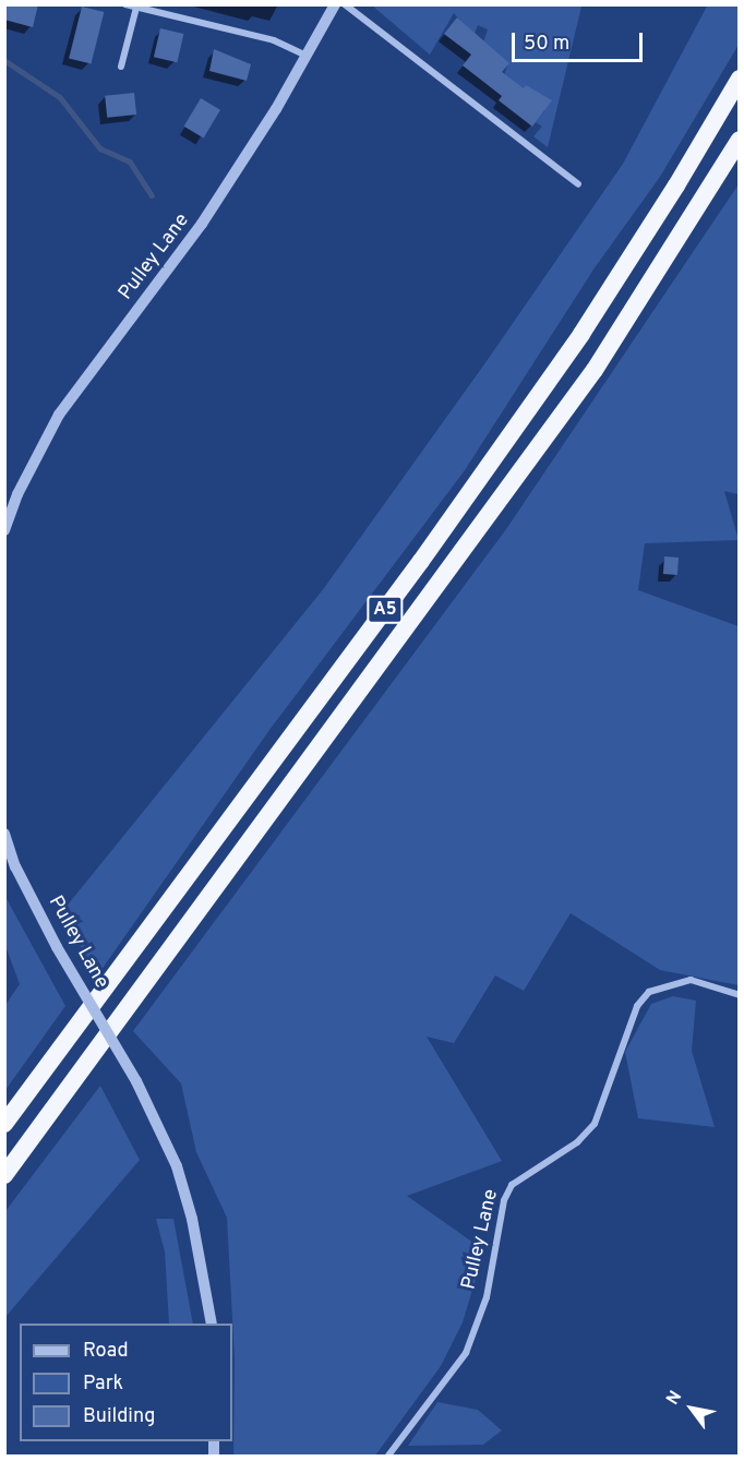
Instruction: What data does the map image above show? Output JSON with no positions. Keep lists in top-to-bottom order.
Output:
{
  "streets": {
    "highway": ["A5"],
    "street": ["Pulley Lane"]
  },
  "legend": ["Road", "Park", "Building"],
  "scale_bar": "50 m",
  "north": "top left"
}
